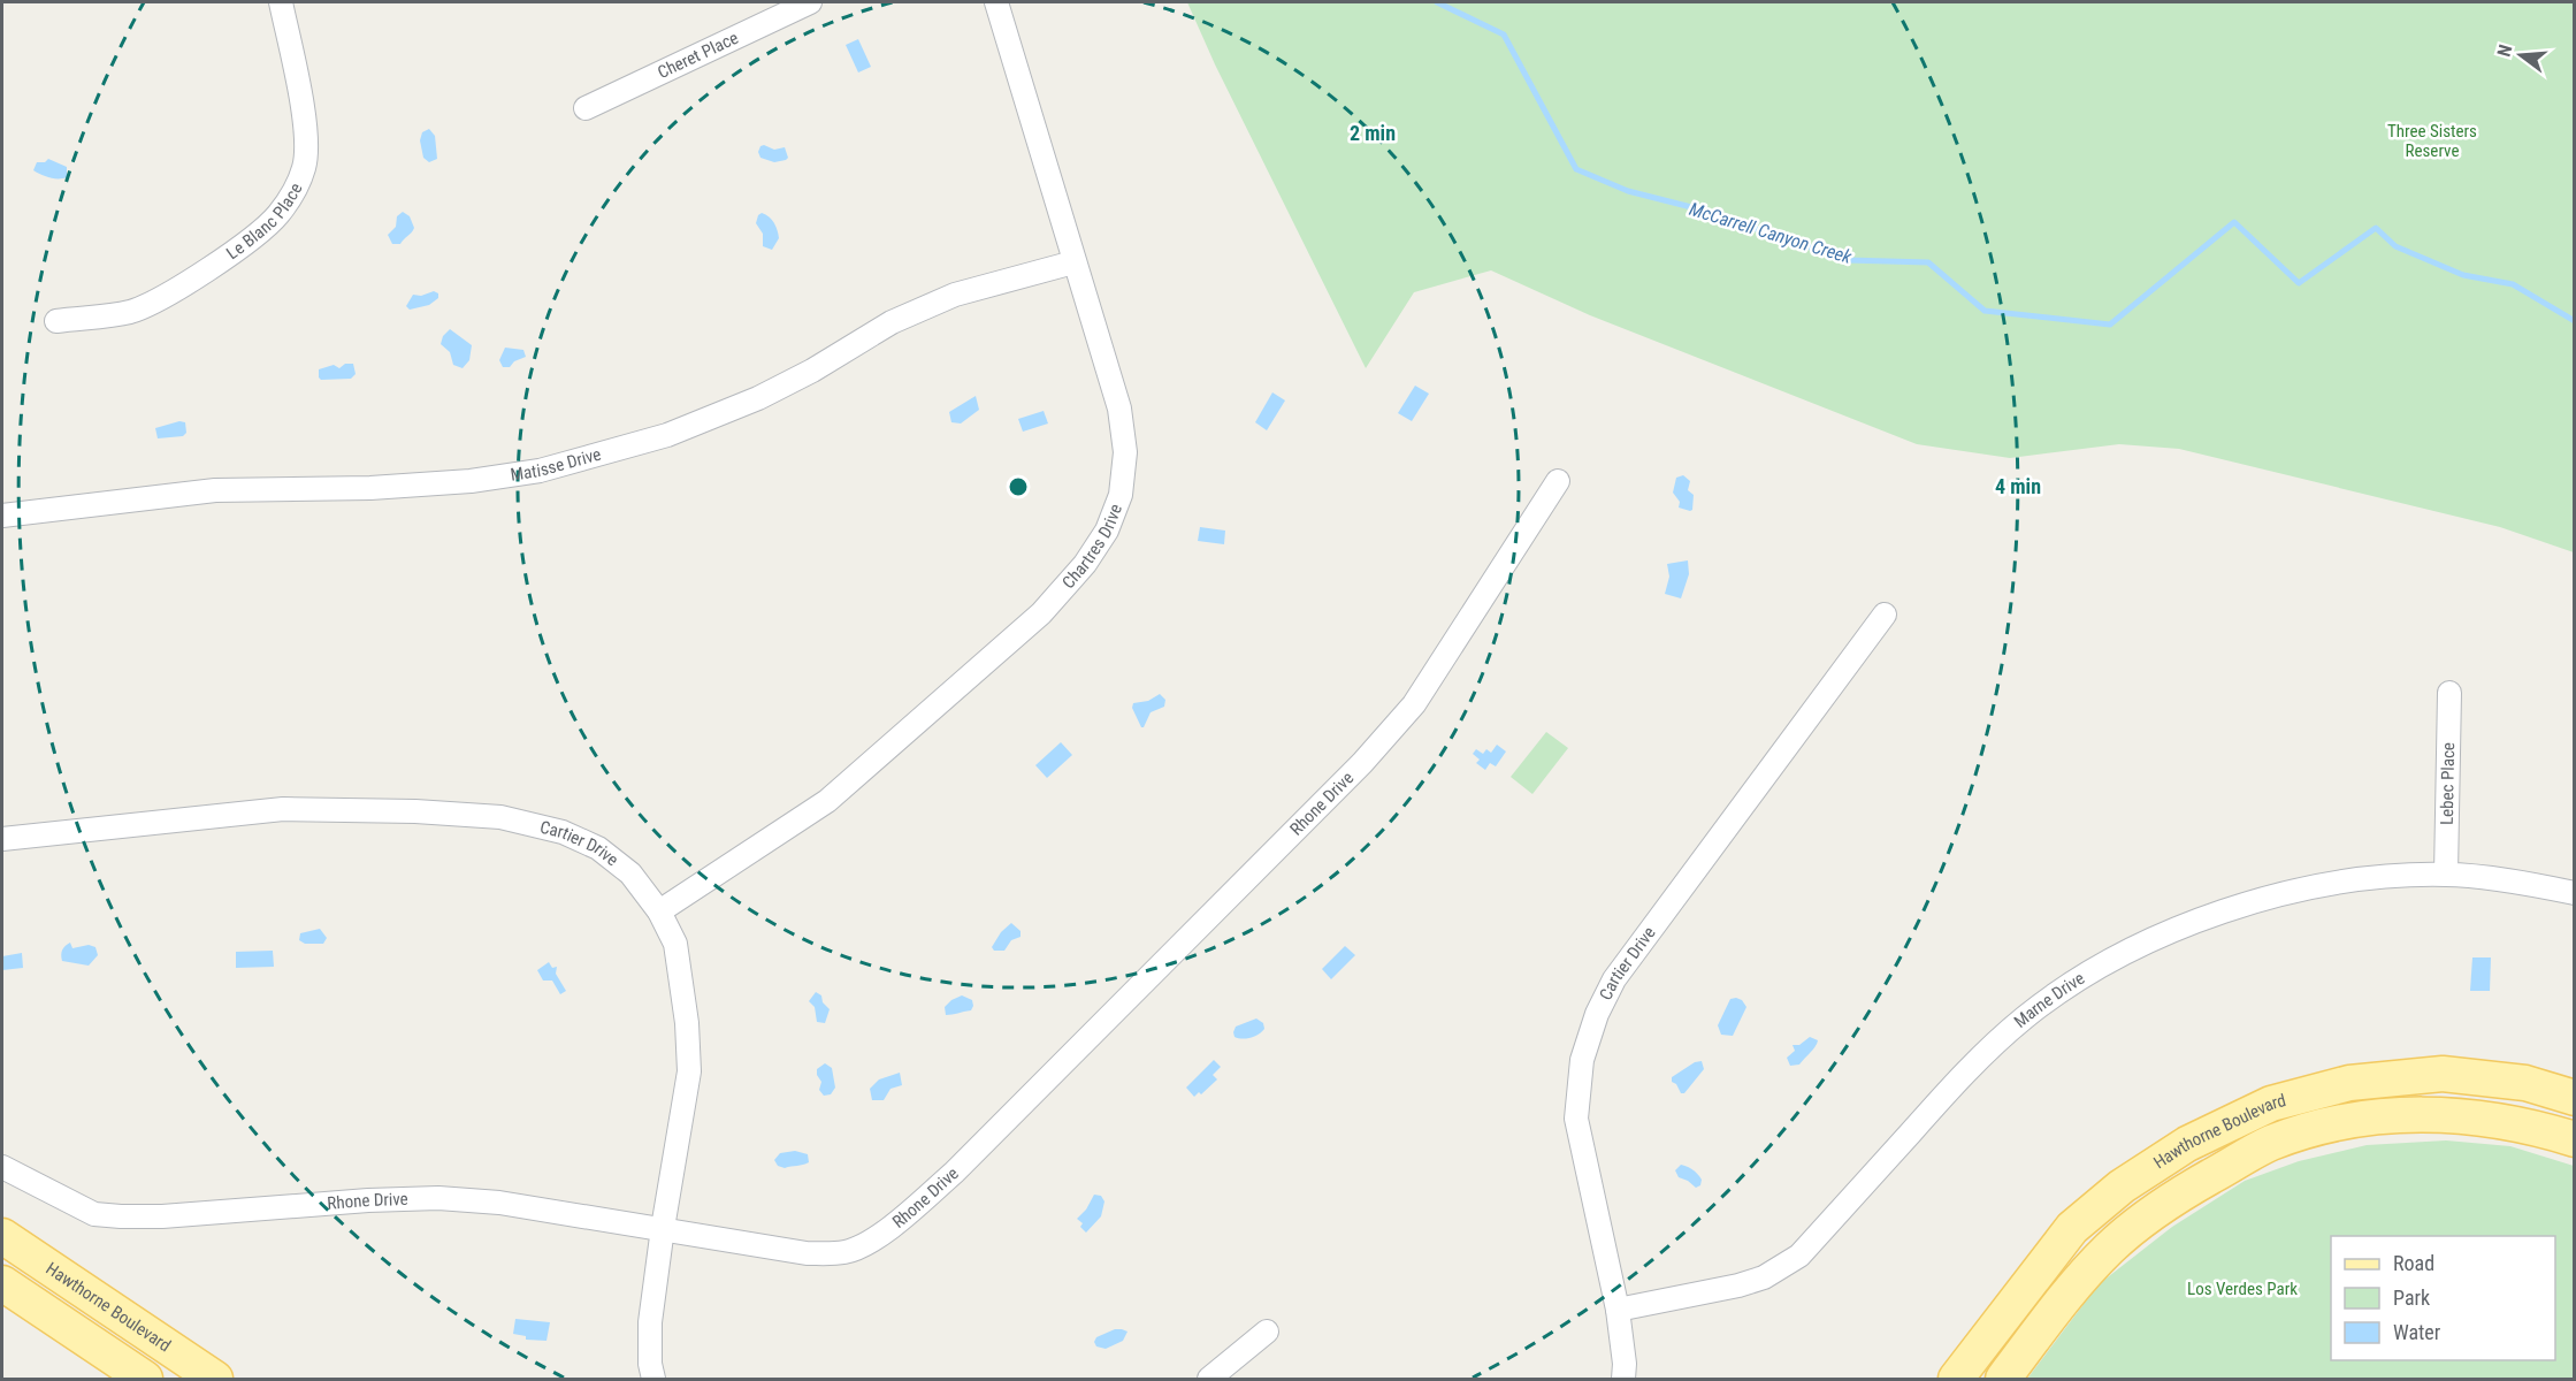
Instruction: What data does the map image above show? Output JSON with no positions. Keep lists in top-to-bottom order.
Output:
{
  "streets": {
    "main road": ["Hawthorne Boulevard"],
    "street": [
      "Cheret Place",
      "Le Blanc Place",
      "Matisse Drive",
      "Chartres Drive",
      "Lebec Place",
      "Rhone Drive",
      "Cartier Drive",
      "Marne Drive"
    ]
  },
  "crossings": [
    ["Matisse Drive", "Chartres Drive"],
    ["Chartres Drive", "Cartier Drive"],
    ["Lebec Place", "Marne Drive"],
    ["Rhone Drive", "Cartier Drive"],
    ["Cartier Drive", "Marne Drive"]
  ],
  "water": ["McCarrell Canyon Creek"],
  "parks": ["Three Sisters Reserve", "Los Verdes Park"],
  "legend": ["Road", "Park", "Water"],
  "north": "left",
  "rings": ["2 min", "4 min"]
}
